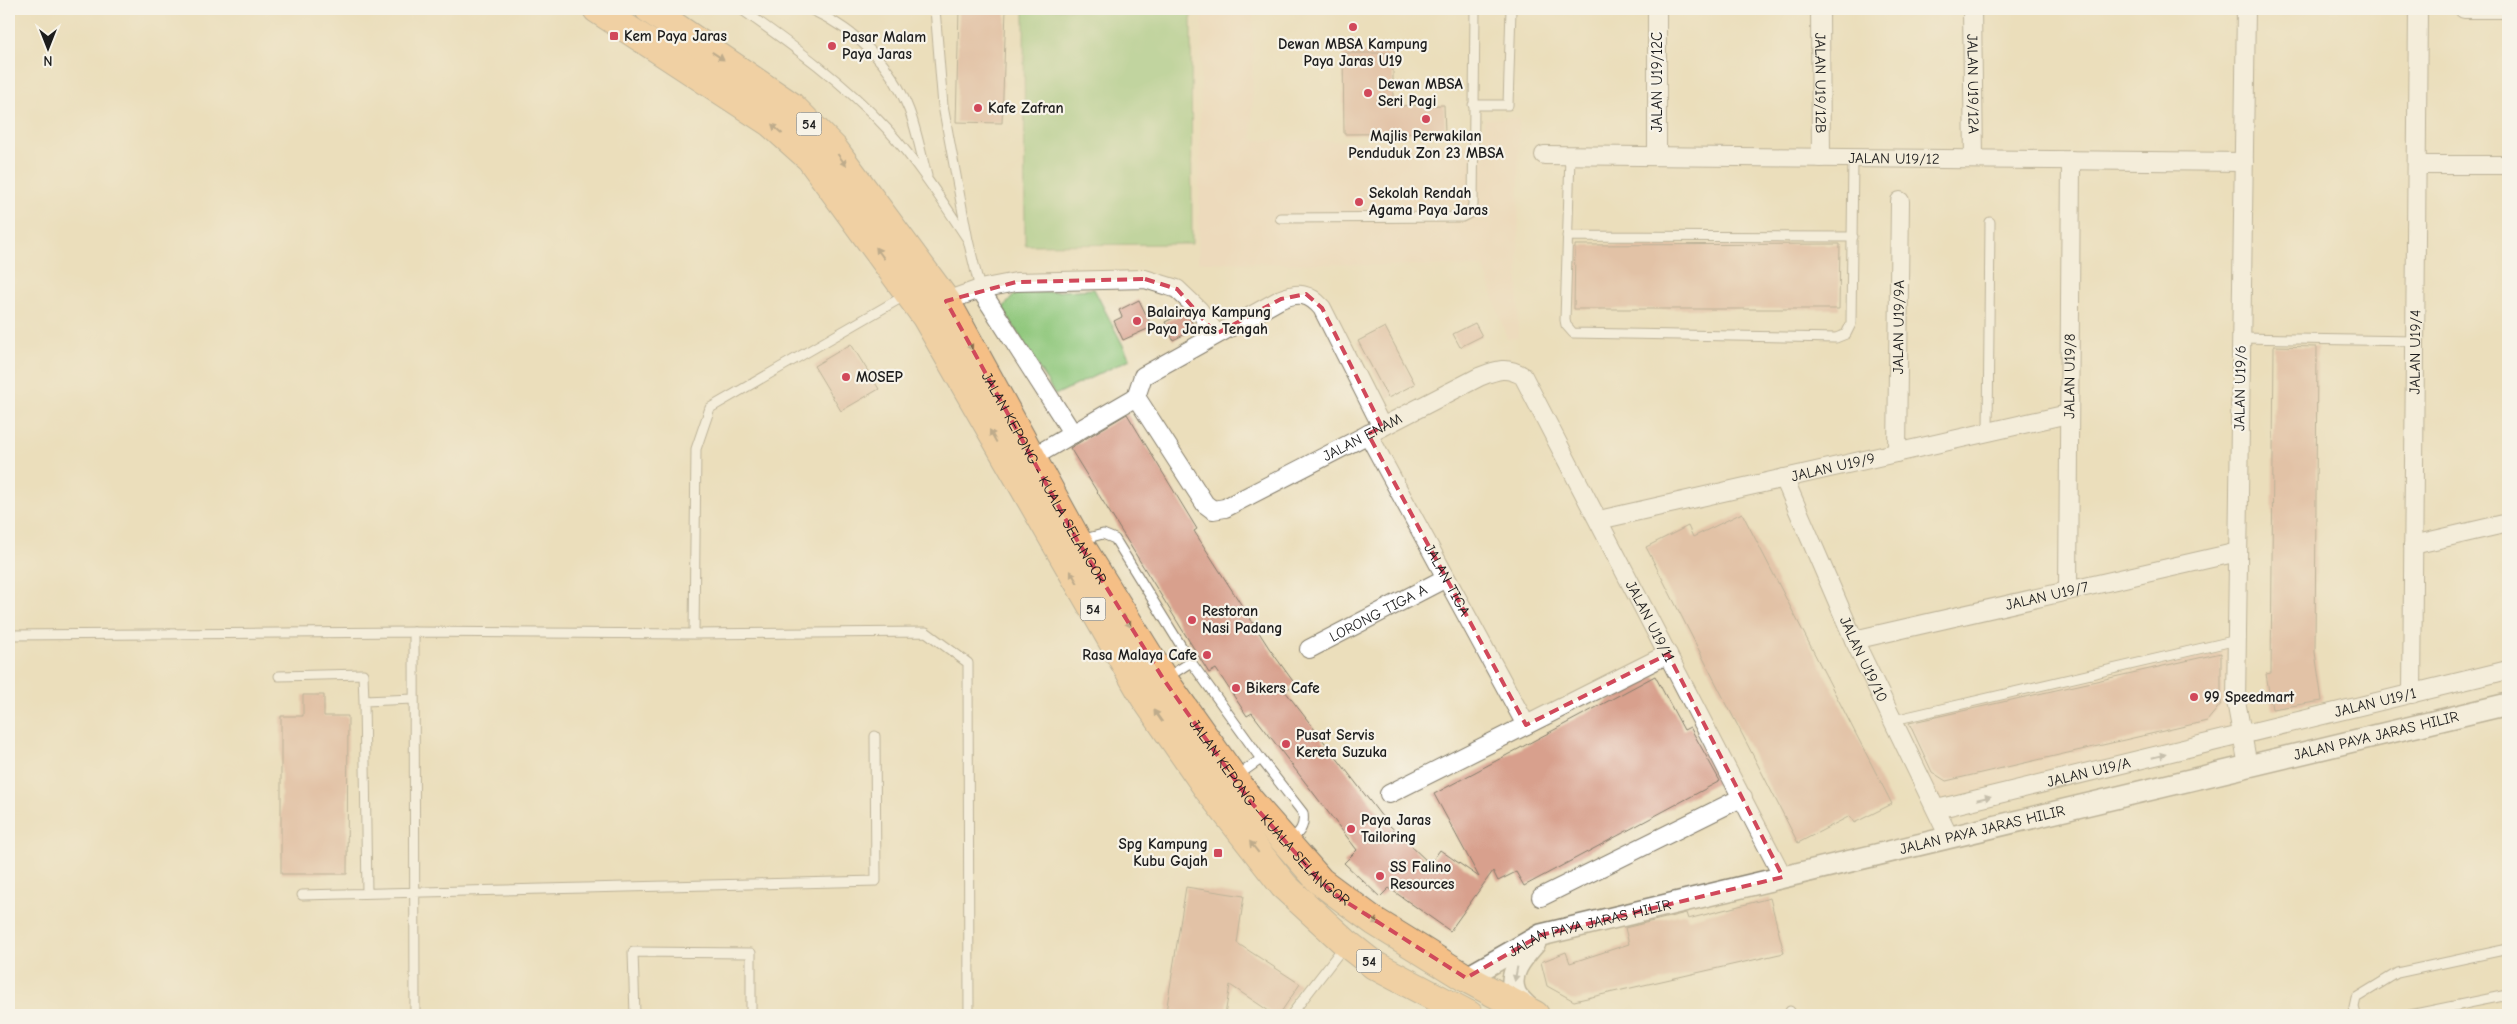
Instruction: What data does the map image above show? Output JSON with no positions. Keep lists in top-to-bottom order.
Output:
{
  "streets": {
    "highway": ["54", "JALAN KEPONG - KUALA SELANGOR"],
    "street": [
      "JALAN U19/12C",
      "JALAN U19/12B",
      "JALAN U19/12A",
      "JALAN U19/12",
      "JALAN U19/9A",
      "JALAN U19/4",
      "JALAN U19/8",
      "JALAN U19/6",
      "JALAN ENAM",
      "JALAN U19/9",
      "JALAN TIGA",
      "JALAN U19/7",
      "LORONG TIGA A",
      "JALAN U19/11",
      "JALAN U19/10",
      "JALAN U19/1",
      "JALAN PAYA JARAS HILIR",
      "JALAN U19/A"
    ]
  },
  "crossings": [
    ["JALAN U19/12C", "JALAN U19/12"],
    ["JALAN U19/12B", "JALAN U19/12"],
    ["JALAN U19/12A", "JALAN U19/12"],
    ["JALAN U19/12", "JALAN U19/8"],
    ["JALAN U19/12", "JALAN U19/6"],
    ["JALAN U19/9A", "JALAN U19/9"],
    ["JALAN U19/4", "JALAN U19/1"],
    ["JALAN U19/8", "JALAN U19/9"],
    ["JALAN U19/8", "JALAN U19/7"],
    ["JALAN U19/6", "JALAN U19/7"],
    ["JALAN U19/6", "JALAN U19/1"],
    ["JALAN U19/6", "JALAN PAYA JARAS HILIR"],
    ["JALAN U19/6", "JALAN U19/A"],
    ["JALAN ENAM", "JALAN TIGA"],
    ["JALAN ENAM", "JALAN U19/11"],
    ["JALAN U19/9", "JALAN U19/11"],
    ["JALAN U19/9", "JALAN U19/10"],
    ["JALAN KEPONG - KUALA SELANGOR", "JALAN PAYA JARAS HILIR"],
    ["JALAN TIGA", "LORONG TIGA A"],
    ["JALAN U19/7", "JALAN U19/10"],
    ["JALAN U19/11", "JALAN PAYA JARAS HILIR"],
    ["JALAN U19/10", "JALAN PAYA JARAS HILIR"],
    ["JALAN U19/10", "JALAN U19/A"],
    ["JALAN U19/1", "JALAN U19/A"]
  ],
  "one_way": ["JALAN U19/A"],
  "places": {
    "other": [
      "Dewan MBSA Kampung Paya Jaras U19",
      "Pasar Malam Paya Jaras",
      "Dewan MBSA Seri Pagi",
      "Kafe Zafran",
      "Majlis Perwakilan Penduduk Zon 23 MBSA",
      "Sekolah Rendah Agama Paya Jaras",
      "Balairaya Kampung Paya Jaras Tengah",
      "MOSEP",
      "Restoran Nasi Padang",
      "Rasa Malaya Cafe",
      "Bikers Cafe",
      "99 Speedmart",
      "Pusat Servis Kereta Suzuka",
      "Paya Jaras Tailoring",
      "SS Falino Resources"
    ],
    "transit": ["Kem Paya Jaras", "Spg Kampung Kubu Gajah"]
  },
  "north": "bottom"
}
